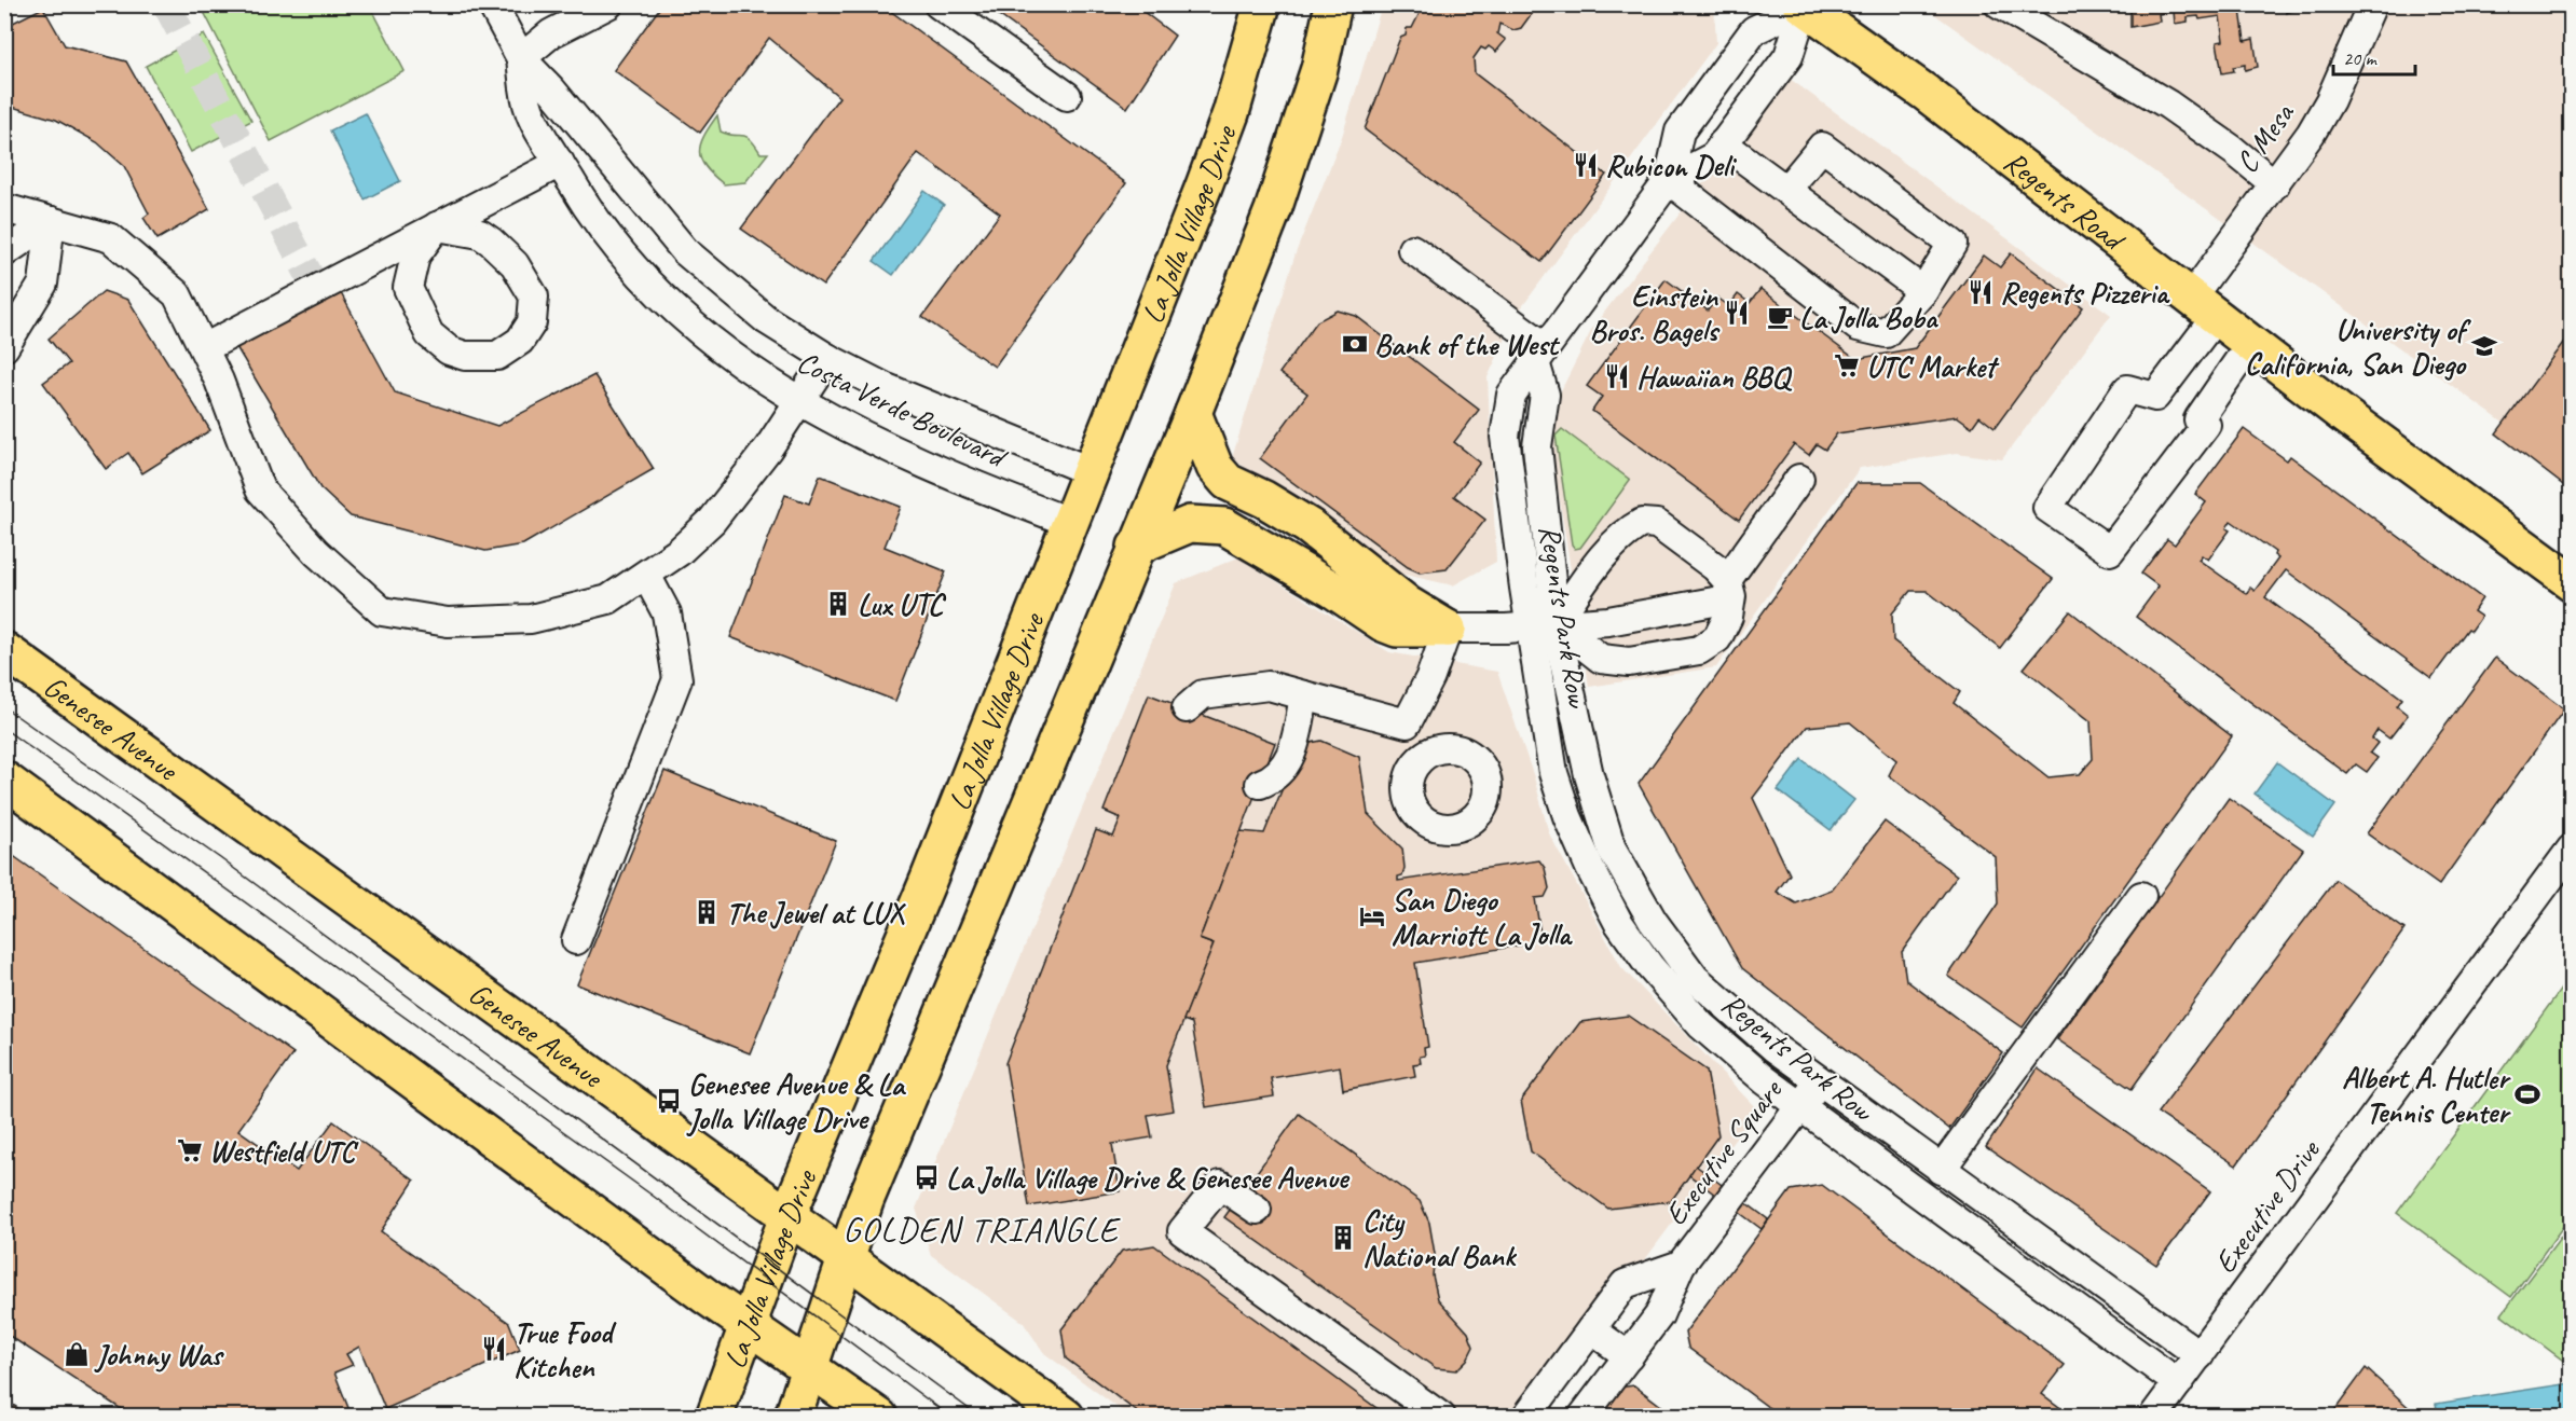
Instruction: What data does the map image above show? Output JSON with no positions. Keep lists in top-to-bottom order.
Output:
{
  "streets": {
    "main road": ["Regents Road", "La Jolla Village Drive", "Genesee Avenue"],
    "street": [
      "C Mesa",
      "Costa Verde Boulevard",
      "Regents Park Row",
      "Executive Square",
      "Executive Drive"
    ]
  },
  "crossings": [
    ["C Mesa", "Regents Road"],
    ["Regents Road", "Regents Park Row"],
    ["La Jolla Village Drive", "Costa Verde Boulevard"],
    ["La Jolla Village Drive", "Genesee Avenue"],
    ["Regents Park Row", "Executive Square"],
    ["Regents Park Row", "Executive Drive"]
  ],
  "districts": ["GOLDEN TRIANGLE"],
  "places": {
    "restaurant": [
      "Rubicon Deli",
      "Regents Pizzeria",
      "Einstein Bros. Bagels",
      "Hawaiian BBQ",
      "True Food Kitchen"
    ],
    "cafe": ["La Jolla Boba"],
    "bank": ["Bank of the West"],
    "school or university": ["University of California, San Diego"],
    "supermarket": ["UTC Market", "Westfield UTC"],
    "building": ["Lux UTC", "The Jewel at LUX", "City National Bank"],
    "hotel": ["San Diego Marriott La Jolla"],
    "sports": ["Albert A. Hutler Tennis Center"],
    "bus stop": ["Genesee Avenue & La Jolla Village Drive", "La Jolla Village Drive & Genesee Avenue"],
    "shop": ["Johnny Was"]
  },
  "scale_bar": "20 m"
}
